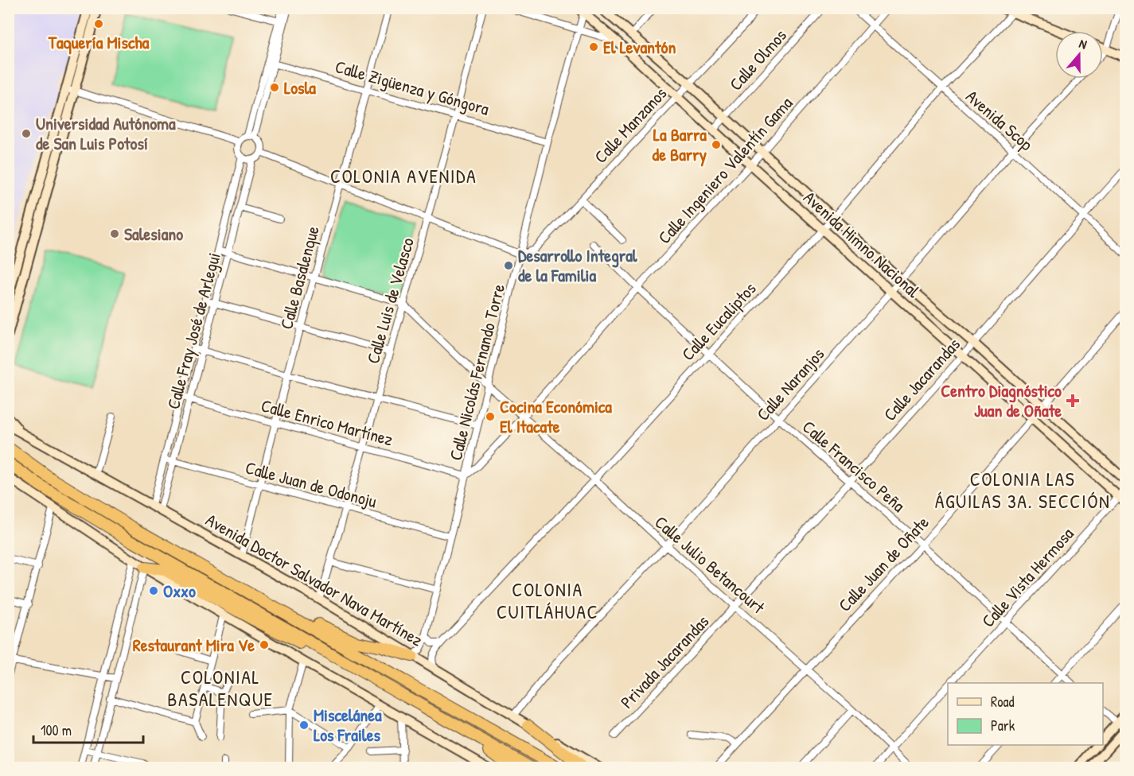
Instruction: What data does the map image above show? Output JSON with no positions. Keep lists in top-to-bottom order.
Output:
{
  "streets": {
    "main road": ["Avenida Himno Nacional", "Avenida Doctor Salvador Nava Martínez"],
    "street": [
      "Calle Olmos",
      "Calle Zigüenza y Góngora",
      "Avenida Scop",
      "Calle Manzanos",
      "Calle Ingeniero Valentín Gama",
      "Calle Basalenque",
      "Calle Luis de Velasco",
      "Calle Eucaliptos",
      "Calle Fray José de Arlegui",
      "Calle Nicolás Fernando Torre",
      "Calle Jacarandas",
      "Calle Naranjos",
      "Calle Enrico Martínez",
      "Calle Francisco Peña",
      "Calle Juan de Odonoju",
      "Calle Juan de Oñate",
      "Calle Julio Betancourt",
      "Calle Vista Hermosa",
      "Privada Jacarandas"
    ]
  },
  "crossings": [
    ["Calle Olmos", "Avenida Himno Nacional"],
    ["Calle Zigüenza y Góngora", "Calle Basalenque"],
    ["Calle Zigüenza y Góngora", "Calle Luis de Velasco"],
    ["Calle Zigüenza y Góngora", "Calle Nicolás Fernando Torre"],
    ["Avenida Scop", "Calle Ingeniero Valentín Gama"],
    ["Avenida Scop", "Calle Eucaliptos"],
    ["Avenida Scop", "Calle Jacarandas"],
    ["Avenida Scop", "Calle Naranjos"],
    ["Calle Manzanos", "Avenida Himno Nacional"],
    ["Calle Manzanos", "Calle Nicolás Fernando Torre"],
    ["Calle Ingeniero Valentín Gama", "Avenida Himno Nacional"],
    ["Calle Ingeniero Valentín Gama", "Calle Nicolás Fernando Torre"],
    ["Calle Ingeniero Valentín Gama", "Calle Enrico Martínez"],
    ["Calle Ingeniero Valentín Gama", "Calle Francisco Peña"],
    ["Calle Ingeniero Valentín Gama", "Calle Julio Betancourt"],
    ["Avenida Himno Nacional", "Calle Eucaliptos"],
    ["Avenida Himno Nacional", "Calle Nicolás Fernando Torre"],
    ["Avenida Himno Nacional", "Calle Jacarandas"],
    ["Avenida Himno Nacional", "Calle Naranjos"],
    ["Avenida Himno Nacional", "Calle Juan de Oñate"],
    ["Avenida Himno Nacional", "Calle Vista Hermosa"],
    ["Calle Basalenque", "Calle Enrico Martínez"],
    ["Calle Basalenque", "Calle Juan de Odonoju"],
    ["Calle Basalenque", "Avenida Doctor Salvador Nava Martínez"],
    ["Calle Luis de Velasco", "Calle Enrico Martínez"],
    ["Calle Luis de Velasco", "Calle Juan de Odonoju"],
    ["Calle Luis de Velasco", "Calle Julio Betancourt"],
    ["Calle Luis de Velasco", "Avenida Doctor Salvador Nava Martínez"],
    ["Calle Eucaliptos", "Calle Francisco Peña"],
    ["Calle Eucaliptos", "Calle Julio Betancourt"],
    ["Calle Eucaliptos", "Avenida Doctor Salvador Nava Martínez"],
    ["Calle Fray José de Arlegui", "Calle Enrico Martínez"],
    ["Calle Fray José de Arlegui", "Calle Juan de Odonoju"],
    ["Calle Fray José de Arlegui", "Avenida Doctor Salvador Nava Martínez"],
    ["Calle Nicolás Fernando Torre", "Calle Enrico Martínez"],
    ["Calle Nicolás Fernando Torre", "Calle Juan de Odonoju"],
    ["Calle Nicolás Fernando Torre", "Calle Julio Betancourt"],
    ["Calle Nicolás Fernando Torre", "Avenida Doctor Salvador Nava Martínez"],
    ["Calle Jacarandas", "Calle Francisco Peña"],
    ["Calle Jacarandas", "Calle Julio Betancourt"],
    ["Calle Jacarandas", "Privada Jacarandas"],
    ["Calle Naranjos", "Calle Francisco Peña"],
    ["Calle Naranjos", "Calle Julio Betancourt"],
    ["Calle Naranjos", "Avenida Doctor Salvador Nava Martínez"],
    ["Calle Francisco Peña", "Calle Juan de Oñate"],
    ["Calle Francisco Peña", "Calle Vista Hermosa"],
    ["Calle Juan de Oñate", "Calle Julio Betancourt"],
    ["Calle Julio Betancourt", "Calle Vista Hermosa"],
    ["Calle Julio Betancourt", "Privada Jacarandas"]
  ],
  "districts": [
    "COLONIA AVENIDA",
    "COLONIA LAS ÁGUILAS 3A. SECCIÓN",
    "COLONIA CUITLÁHUAC",
    "COLONIAL BASALENQUE"
  ],
  "places": {
    "other": [
      "Taquería Mischa",
      "El Levantón",
      "Losla",
      "Universidad Autónoma de San Luis Potosí",
      "La Barra de Barry",
      "Salesiano",
      "Desarrollo Integral de la Familia",
      "Cocina Económica El Itacate",
      "Oxxo",
      "Restaurant Mira Ve",
      "Miscelánea Los Frailes"
    ],
    "health": ["Centro Diagnóstico Juan de Oñate"]
  },
  "legend": ["Road", "Park"],
  "scale_bar": "100 m",
  "north": "top"
}
